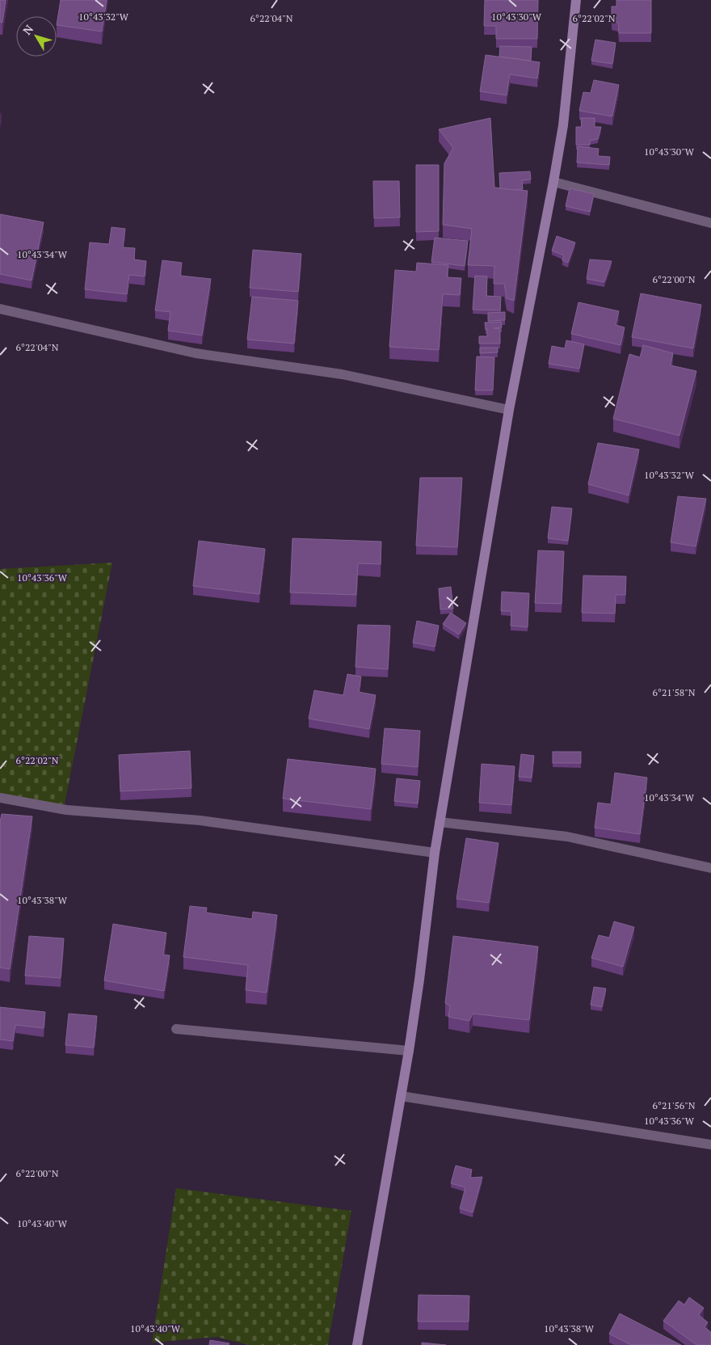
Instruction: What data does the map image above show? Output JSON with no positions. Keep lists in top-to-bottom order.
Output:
{
  "north": "top left",
  "coordinates": [
    "10°43'32\"W",
    "10°43'30\"W",
    "6°22'04\"N",
    "6°22'02\"N",
    "10°43'34\"W",
    "6°22'00\"N",
    "10°43'36\"W",
    "6°21'58\"N",
    "10°43'38\"W",
    "6°21'56\"N",
    "10°43'40\"W"
  ]
}
